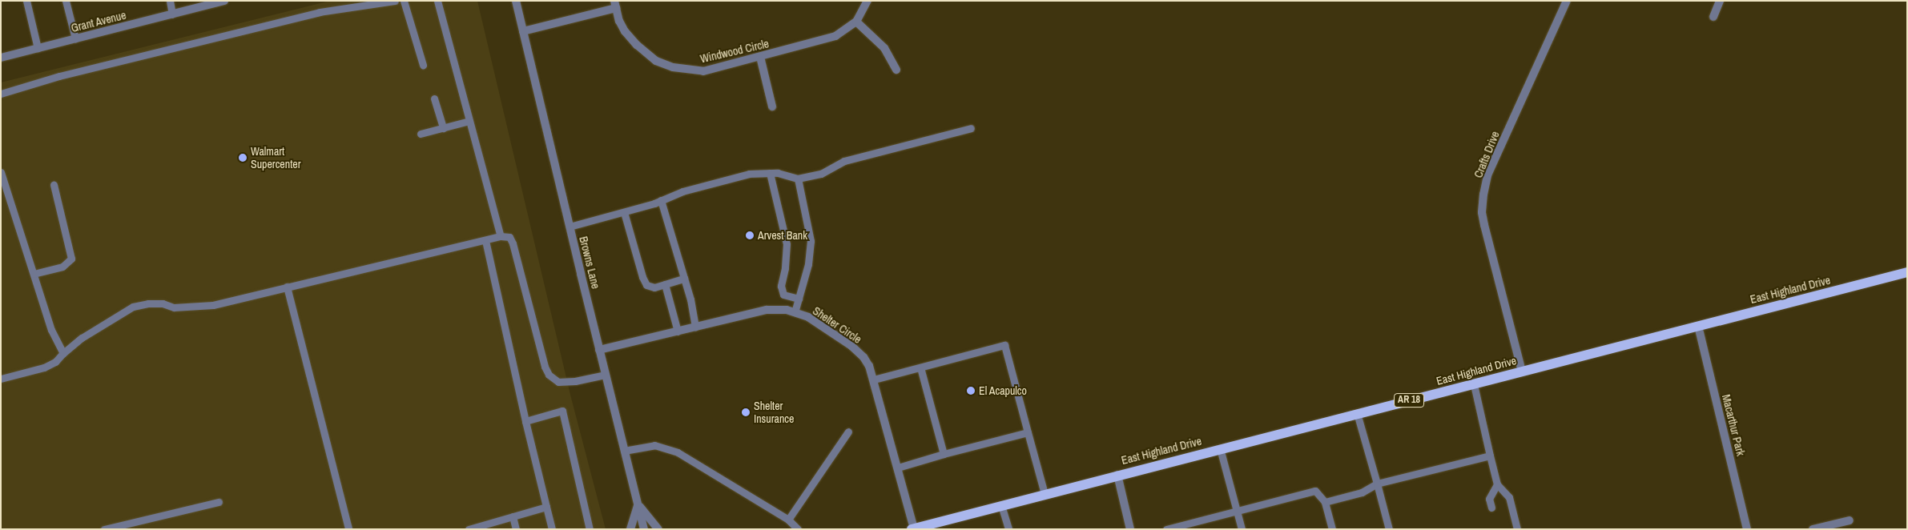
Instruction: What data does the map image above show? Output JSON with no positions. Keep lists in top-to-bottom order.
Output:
{
  "streets": {
    "main road": ["East Highland Drive", "AR 18"],
    "street": [
      "Grant Avenue",
      "Windwood Circle",
      "Crafts Drive",
      "Browns Lane",
      "Shelter Circle",
      "Macarthur Park"
    ]
  },
  "crossings": [
    ["Windwood Circle", "Browns Lane"],
    ["Crafts Drive", "East Highland Drive"],
    ["Browns Lane", "Shelter Circle"],
    ["East Highland Drive", "Shelter Circle"],
    ["East Highland Drive", "Macarthur Park"]
  ],
  "places": [
    "Walmart Supercenter",
    "Arvest Bank",
    "El Acapulco",
    "Shelter Insurance"
  ]
}
